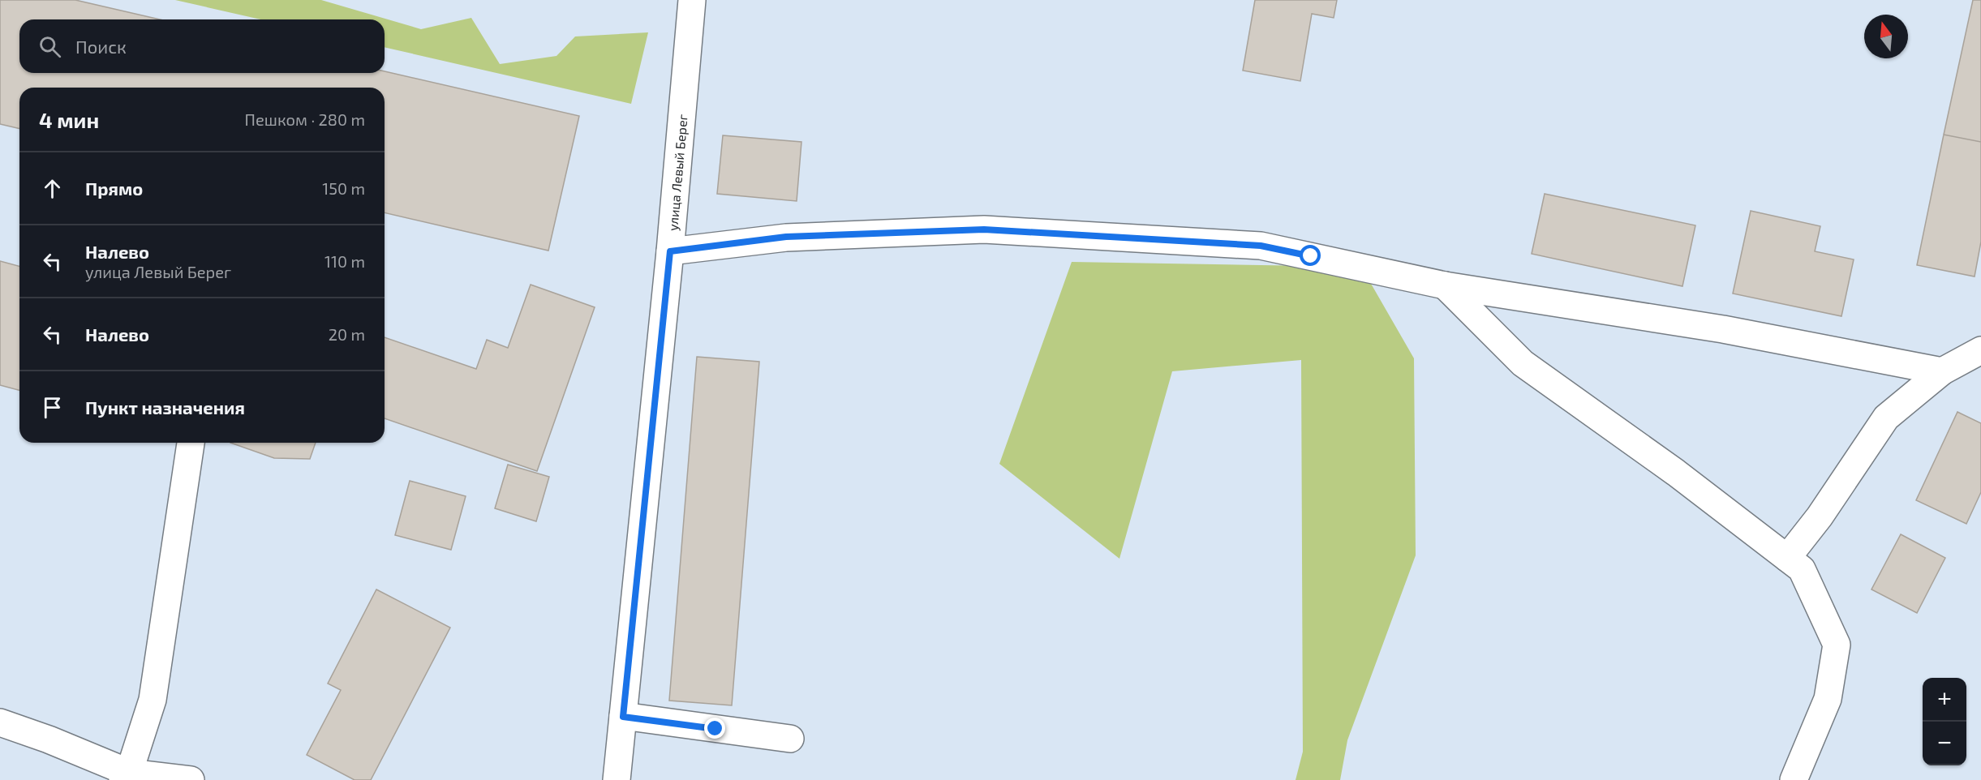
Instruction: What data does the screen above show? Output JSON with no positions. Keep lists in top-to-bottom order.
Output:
{
  "streets": {
    "street": ["улица Левый Берег"]
  },
  "north": "top",
  "page": {
    "search": "Поиск",
    "heading": ["4 мин", "Пешком · 280 m"],
    "list": [
      ["Прямо", "150 m"],
      ["Налево", "улица Левый Берег", "110 m"],
      ["Налево", "20 m"],
      "Пункт назначения"
    ],
    "map_buttons": ["+", "−"]
  }
}
